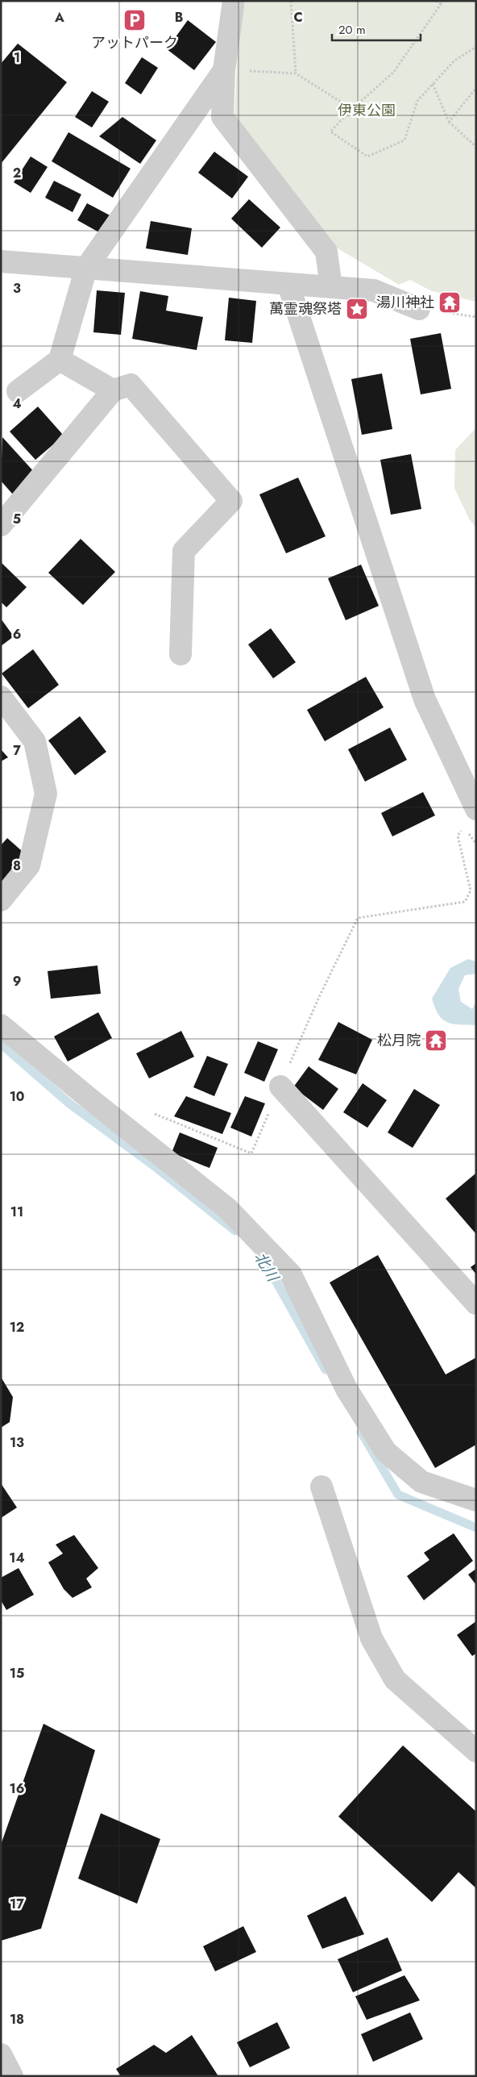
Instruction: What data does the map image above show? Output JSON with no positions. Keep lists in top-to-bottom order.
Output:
{
  "water": ["北川"],
  "parks": ["伊東公園"],
  "places": {
    "parking": ["アットパーク"],
    "temple": ["湯川神社", "松月院"],
    "place": ["萬霊魂祭塔"]
  },
  "scale_bar": "20 m",
  "grid": {
    "columns": ["A", "B", "C"],
    "rows": [
      "1",
      "2",
      "3",
      "4",
      "5",
      "6",
      "7",
      "8",
      "9",
      "10",
      "11",
      "12",
      "13",
      "14",
      "15",
      "16",
      "17",
      "18"
    ]
  }
}
